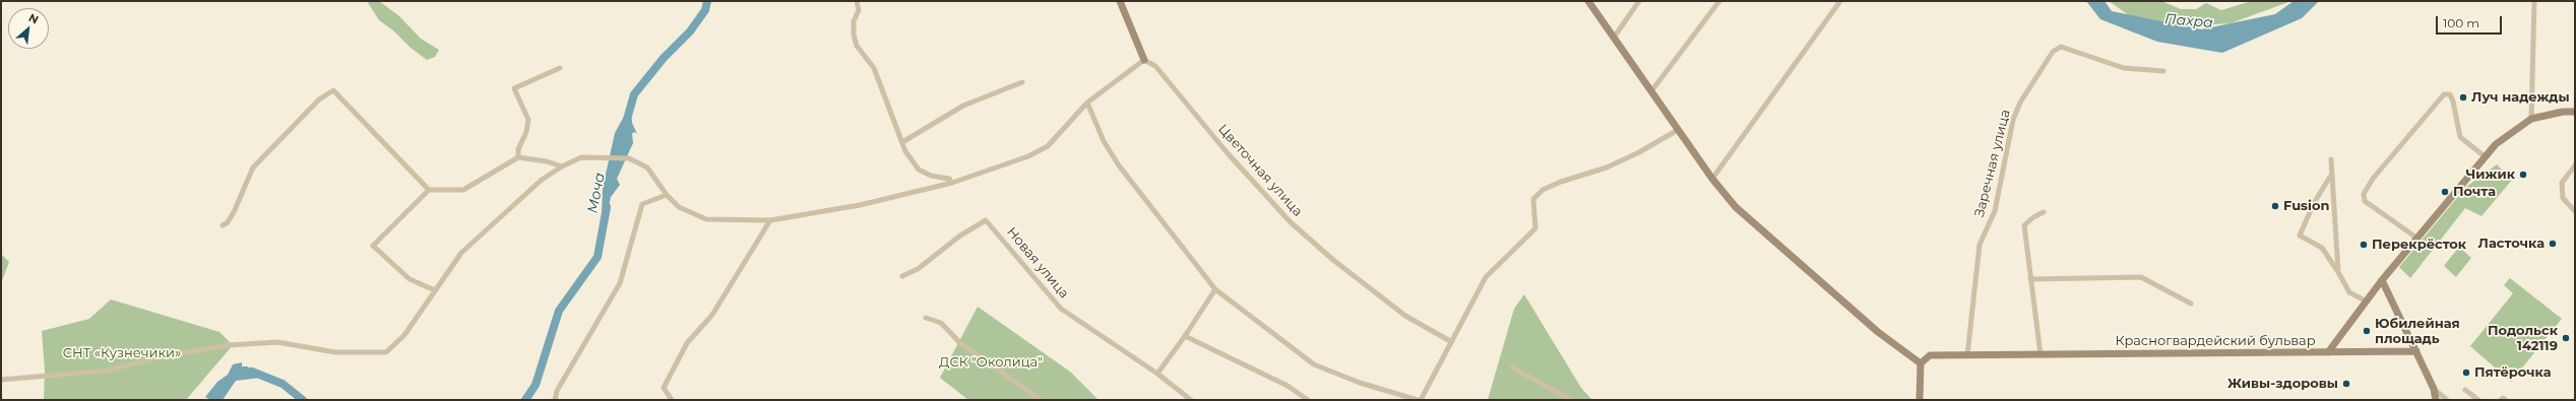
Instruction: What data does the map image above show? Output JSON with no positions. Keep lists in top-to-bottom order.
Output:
{
  "streets": {
    "street": [
      "Заречная улица",
      "Цветочная улица",
      "Новая улица",
      "Красногвардейский бульвар"
    ]
  },
  "crossings": [
    ["Заречная улица", "Красногвардейский бульвар"]
  ],
  "water": ["Пахра", "Моча"],
  "parks": ["СНТ «Кузнечики»", "ДСК \"Околица\""],
  "places": [
    "Луч надежды",
    "Чижик",
    "Почта",
    "Fusion",
    "Ласточка",
    "Перекрёсток",
    "Юбилейная площадь",
    "Подольск 142119",
    "Пятёрочка",
    "Живы-здоровы"
  ],
  "scale_bar": "100 m",
  "north": "top right"
}
